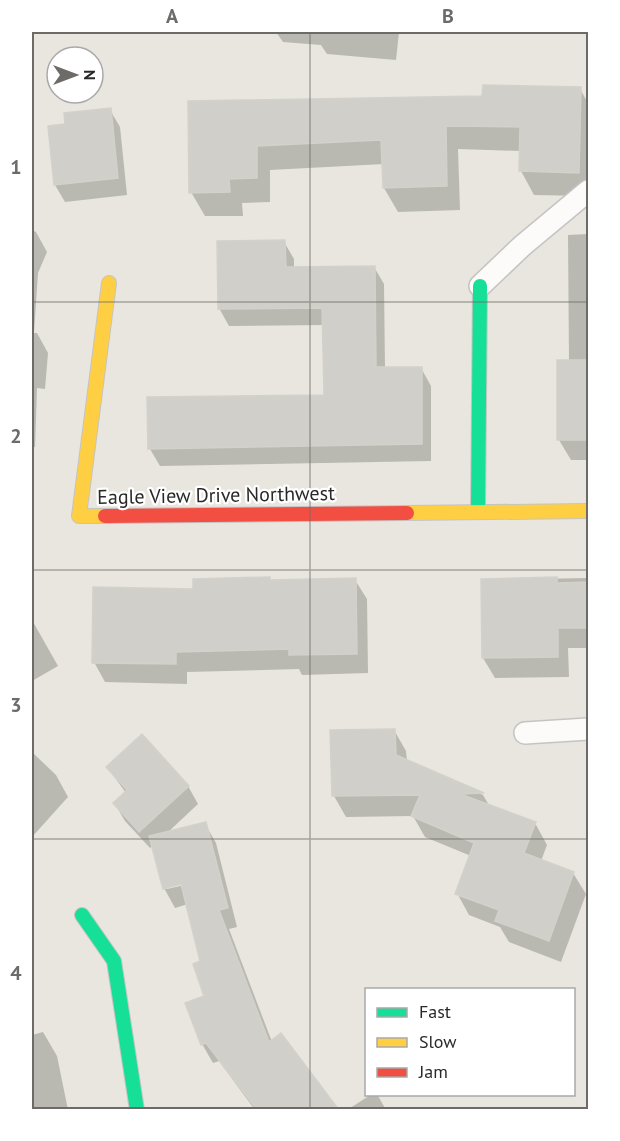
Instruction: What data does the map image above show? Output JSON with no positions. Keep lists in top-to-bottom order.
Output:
{
  "streets": {
    "street": ["Eagle View Drive Northwest"]
  },
  "legend": ["Fast", "Slow", "Jam"],
  "north": "right",
  "grid": {
    "columns": ["A", "B"],
    "rows": [
      "1",
      "2",
      "3",
      "4"
    ]
  }
}
